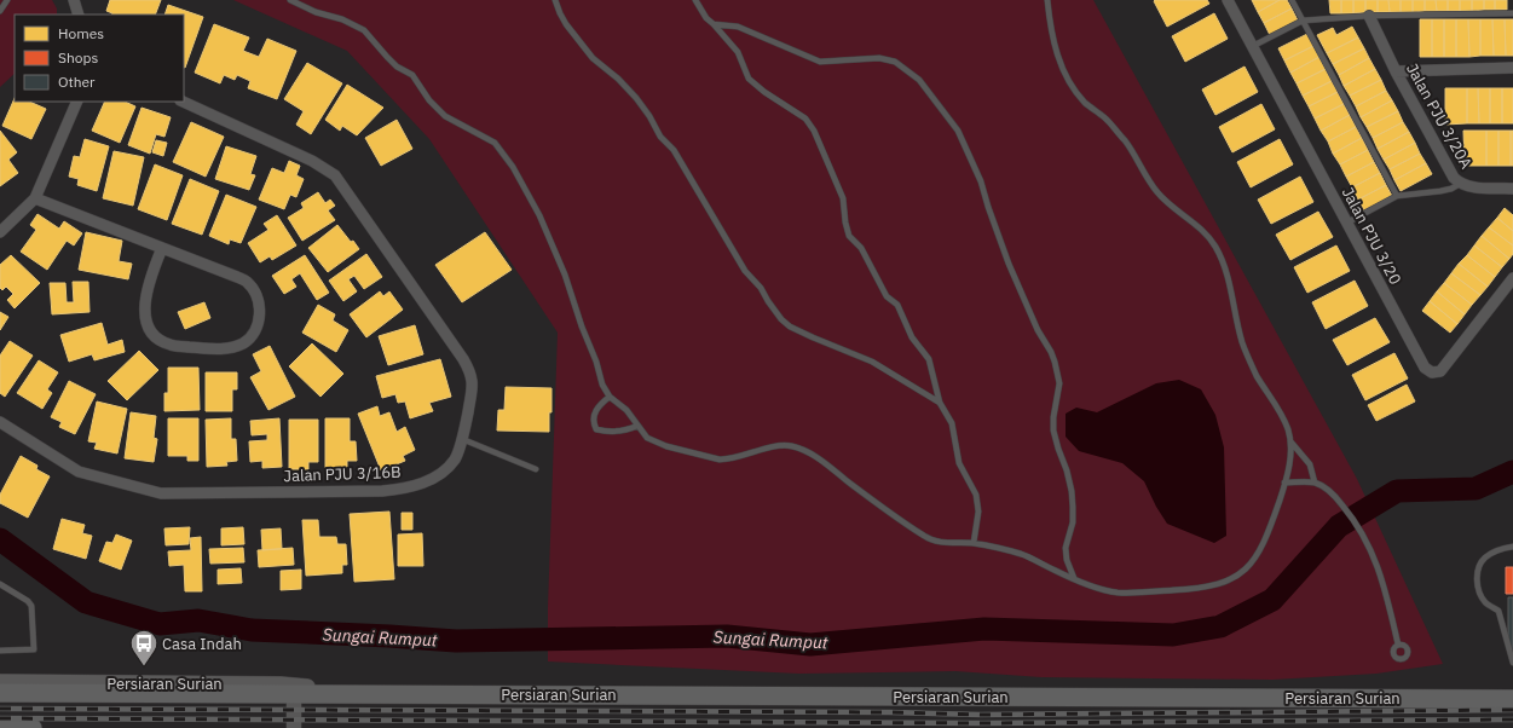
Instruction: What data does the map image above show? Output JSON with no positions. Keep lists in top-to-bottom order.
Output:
{
  "streets": {
    "main road": ["Persiaran Surian"],
    "street": ["Jalan PJU 3/20A", "Jalan PJU 3/20", "Jalan PJU 3/16B"]
  },
  "water": ["Sungai Rumput"],
  "places": {
    "bus stop": ["Casa Indah"]
  },
  "legend": ["Homes", "Shops", "Other"]
}
